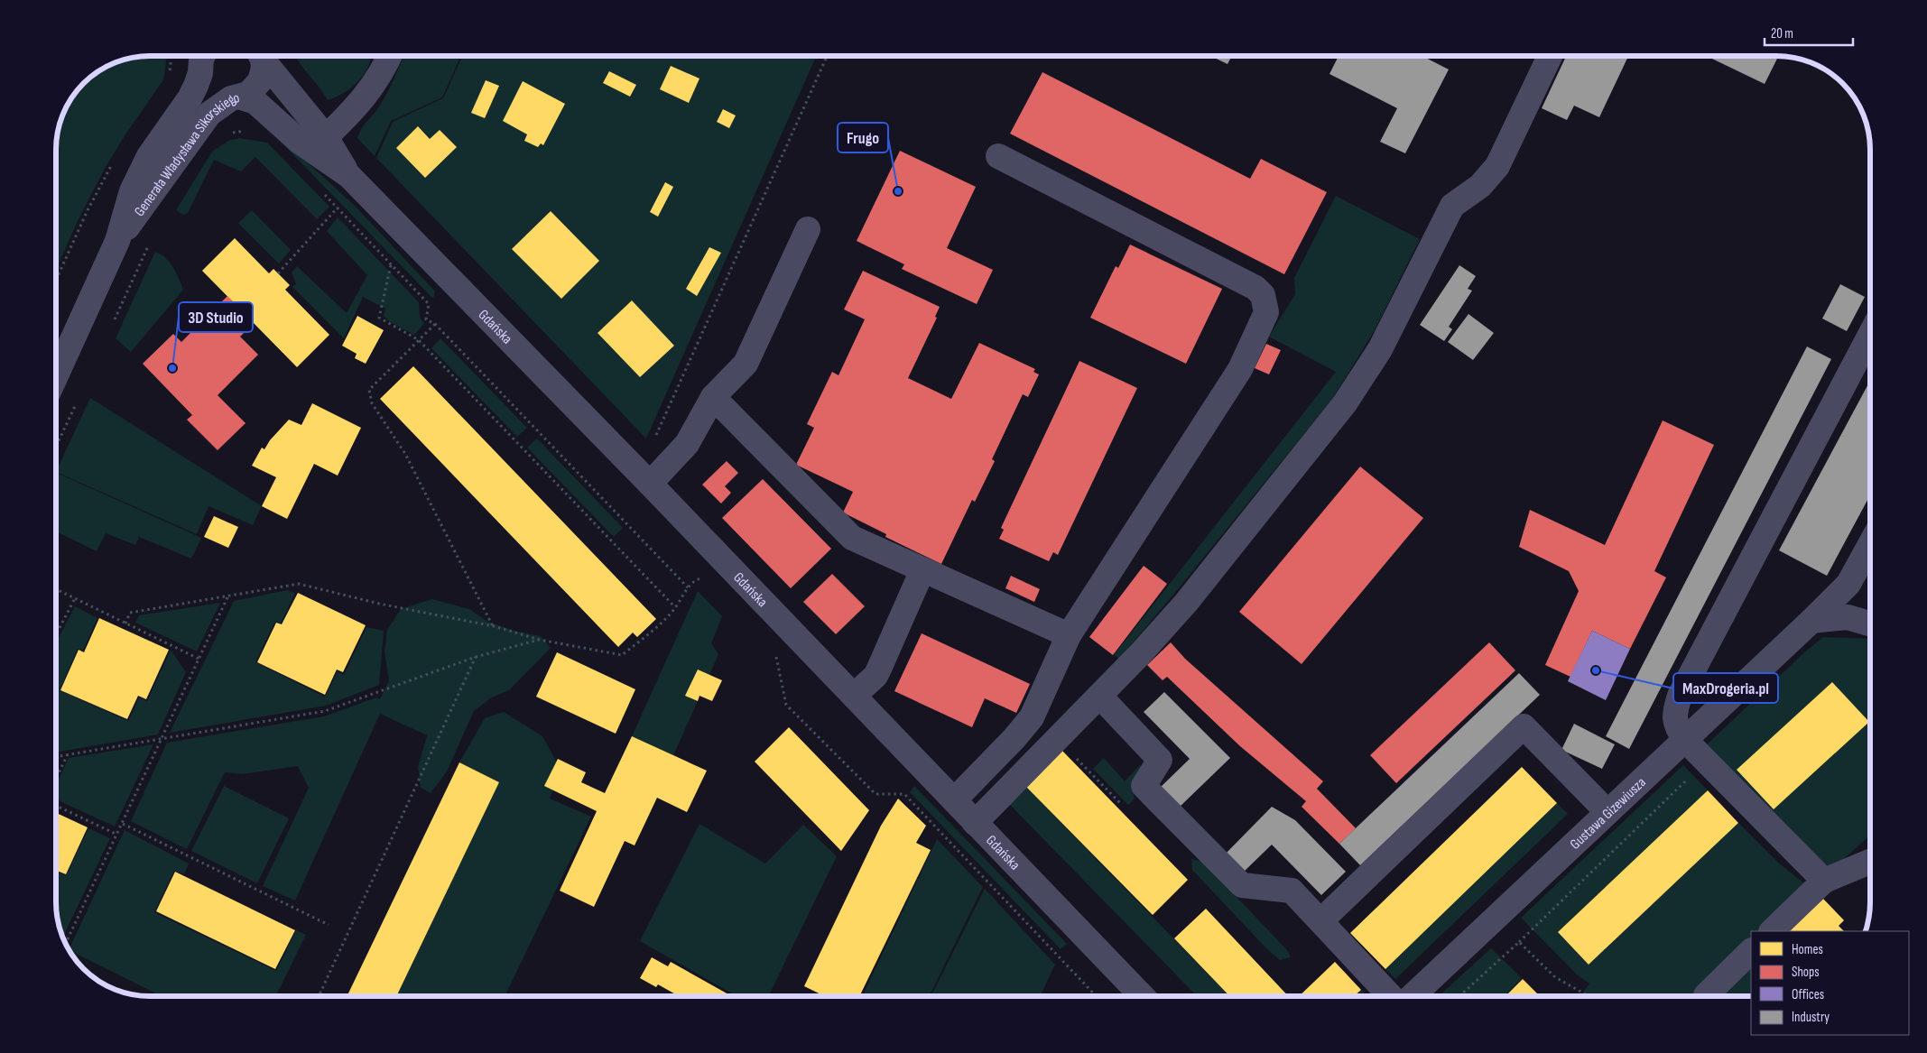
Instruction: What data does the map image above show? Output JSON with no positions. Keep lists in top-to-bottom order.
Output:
{
  "streets": {
    "street": ["Generała Władysława Sikorskiego", "Gdańska", "Gustawa Gizewiusza"]
  },
  "crossings": [
    ["Generała Władysława Sikorskiego", "Gdańska"]
  ],
  "places": ["Frugo", "3D Studio", "MaxDrogeria.pl"],
  "legend": [
    "Homes",
    "Shops",
    "Offices",
    "Industry"
  ],
  "scale_bar": "20 m"
}
